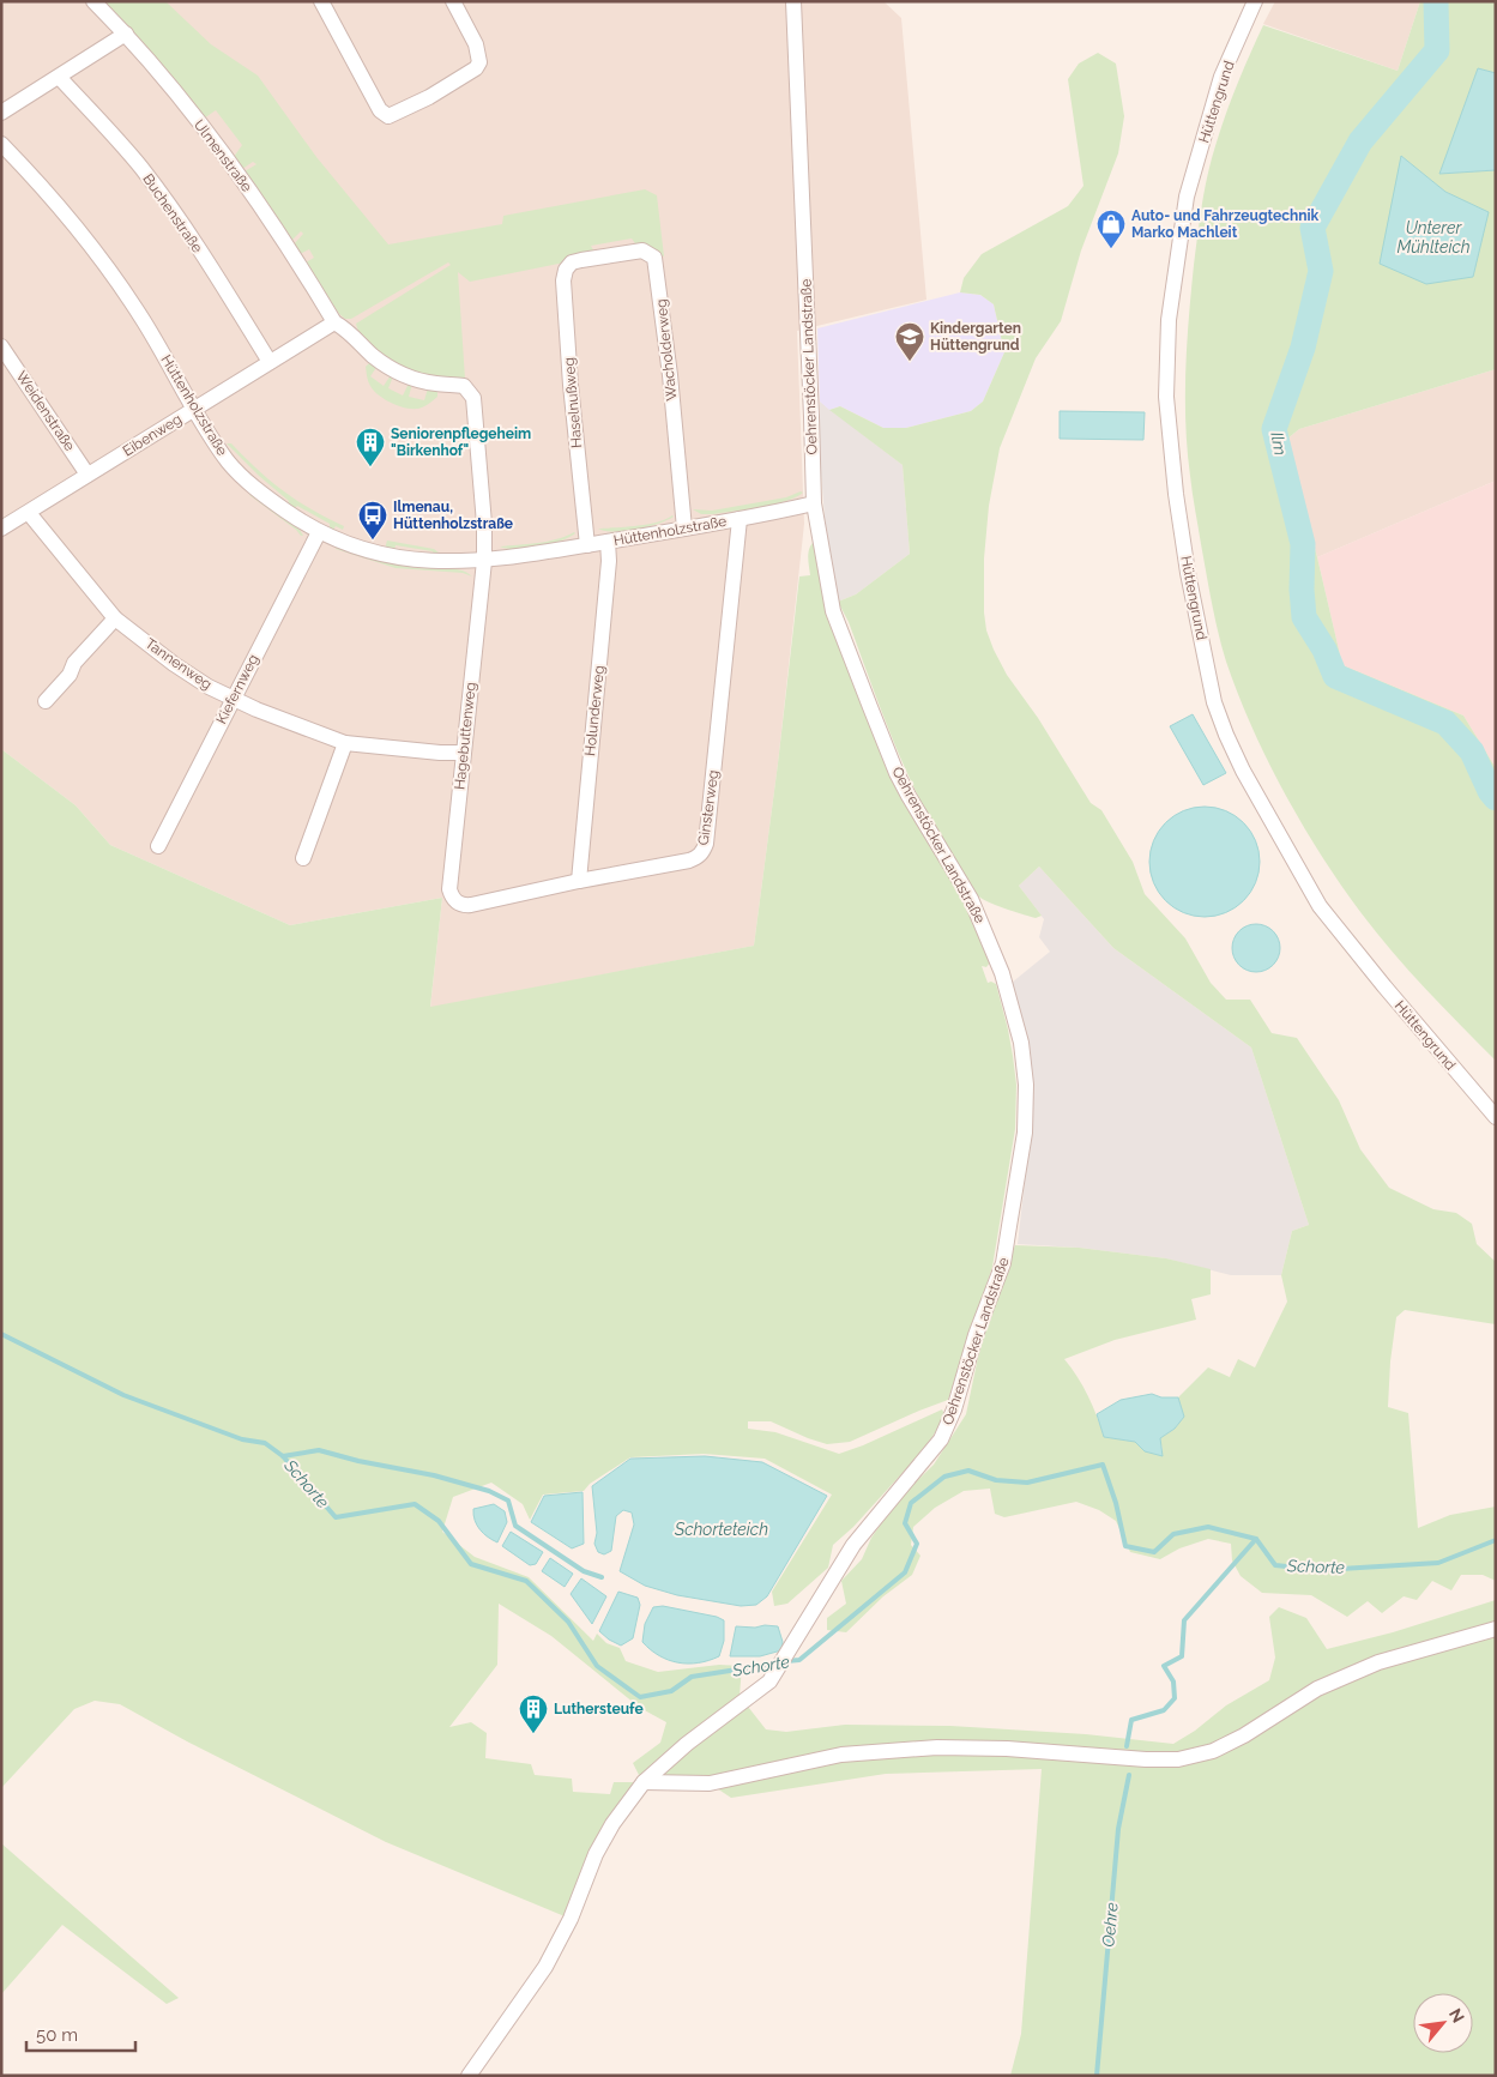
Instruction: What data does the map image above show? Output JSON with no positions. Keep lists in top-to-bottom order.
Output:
{
  "streets": {
    "street": [
      "Hüttengrund",
      "Ulmenstraße",
      "Buchenstraße",
      "Wacholderweg",
      "Oehrenstöcker Landstraße",
      "Haselnußweg",
      "Hüttenholzstraße",
      "Weidenstraße",
      "Eibenweg",
      "Tannenweg",
      "Kiefernweg",
      "Holunderweg",
      "Hagebuttenweg",
      "Ginsterweg"
    ]
  },
  "crossings": [
    ["Ulmenstraße", "Eibenweg"],
    ["Ulmenstraße", "Hagebuttenweg"],
    ["Buchenstraße", "Eibenweg"],
    ["Wacholderweg", "Haselnußweg"],
    ["Wacholderweg", "Hüttenholzstraße"],
    ["Oehrenstöcker Landstraße", "Hüttenholzstraße"],
    ["Haselnußweg", "Hüttenholzstraße"],
    ["Hüttenholzstraße", "Eibenweg"],
    ["Hüttenholzstraße", "Kiefernweg"],
    ["Hüttenholzstraße", "Holunderweg"],
    ["Hüttenholzstraße", "Hagebuttenweg"],
    ["Hüttenholzstraße", "Ginsterweg"],
    ["Weidenstraße", "Eibenweg"],
    ["Eibenweg", "Tannenweg"],
    ["Eibenweg", "Hagebuttenweg"],
    ["Tannenweg", "Kiefernweg"],
    ["Tannenweg", "Hagebuttenweg"],
    ["Holunderweg", "Ginsterweg"],
    ["Hagebuttenweg", "Ginsterweg"]
  ],
  "water": [
    "Unterer Mühlteich",
    "Ilm",
    "Schorte",
    "Schorteteich",
    "Oehre"
  ],
  "places": {
    "shop": ["Auto- und Fahrzeugtechnik Marko Machleit"],
    "school or university": ["Kindergarten Hüttengrund"],
    "building": ["Seniorenpflegeheim \"Birkenhof\"", "Luthersteufe"],
    "bus stop": ["Ilmenau, Hüttenholzstraße"]
  },
  "scale_bar": "50 m",
  "north": "top right"
}
